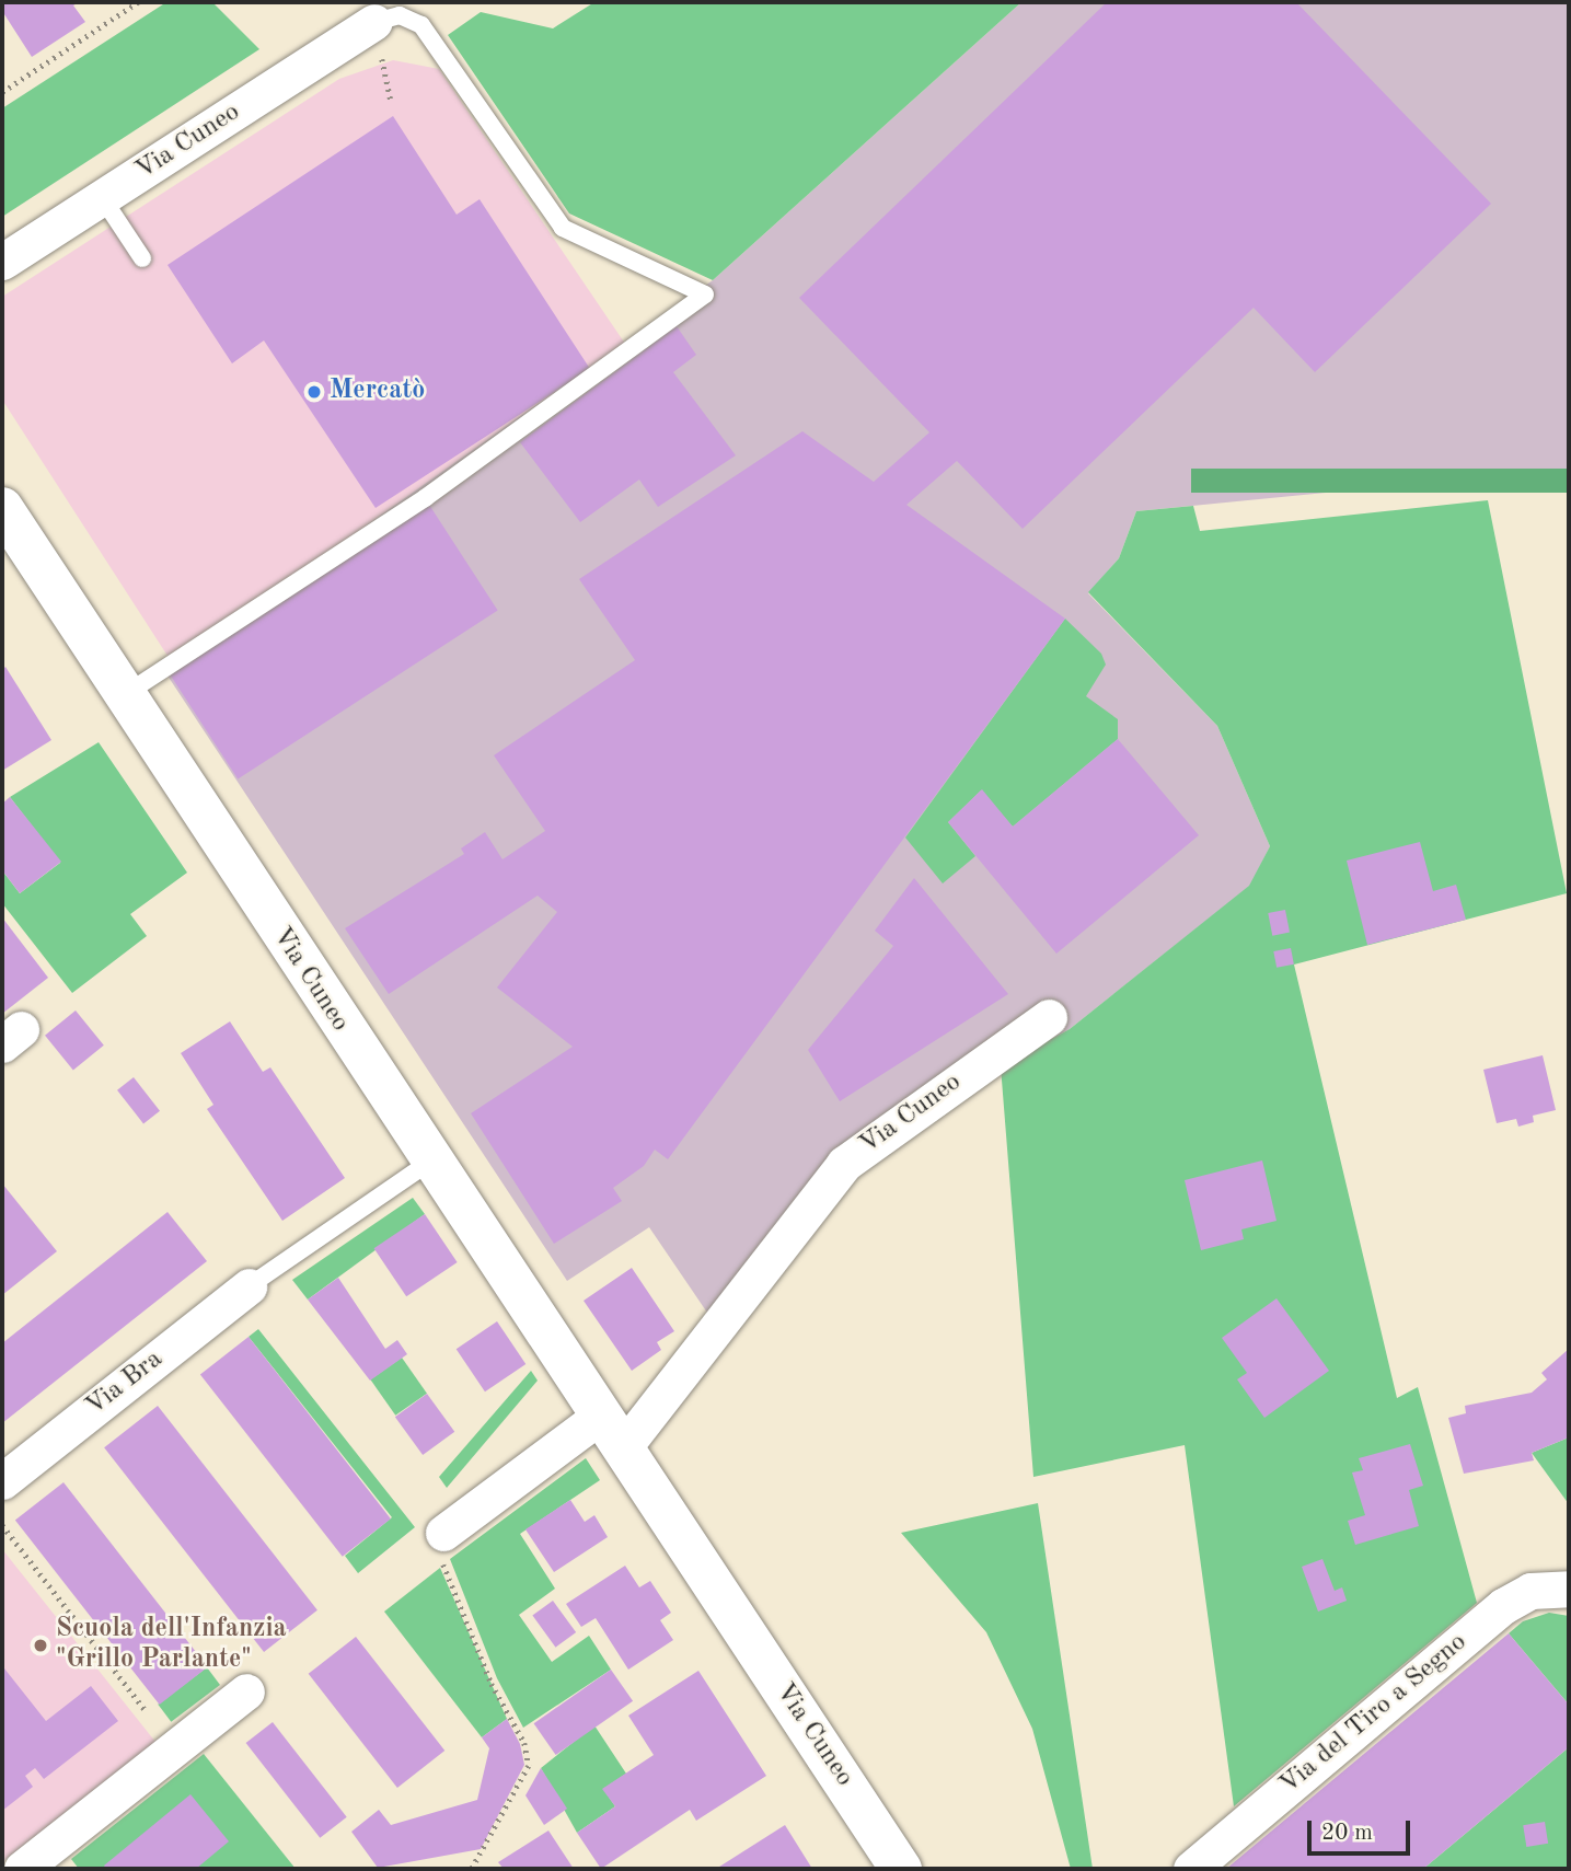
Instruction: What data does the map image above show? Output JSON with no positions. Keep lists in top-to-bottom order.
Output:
{
  "streets": {
    "main road": ["Via Cuneo"],
    "street": ["Via Bra", "Via del Tiro a Segno"]
  },
  "places": ["Mercatò", "Scuola dell'Infanzia \"Grillo Parlante\""],
  "scale_bar": "20 m"
}
